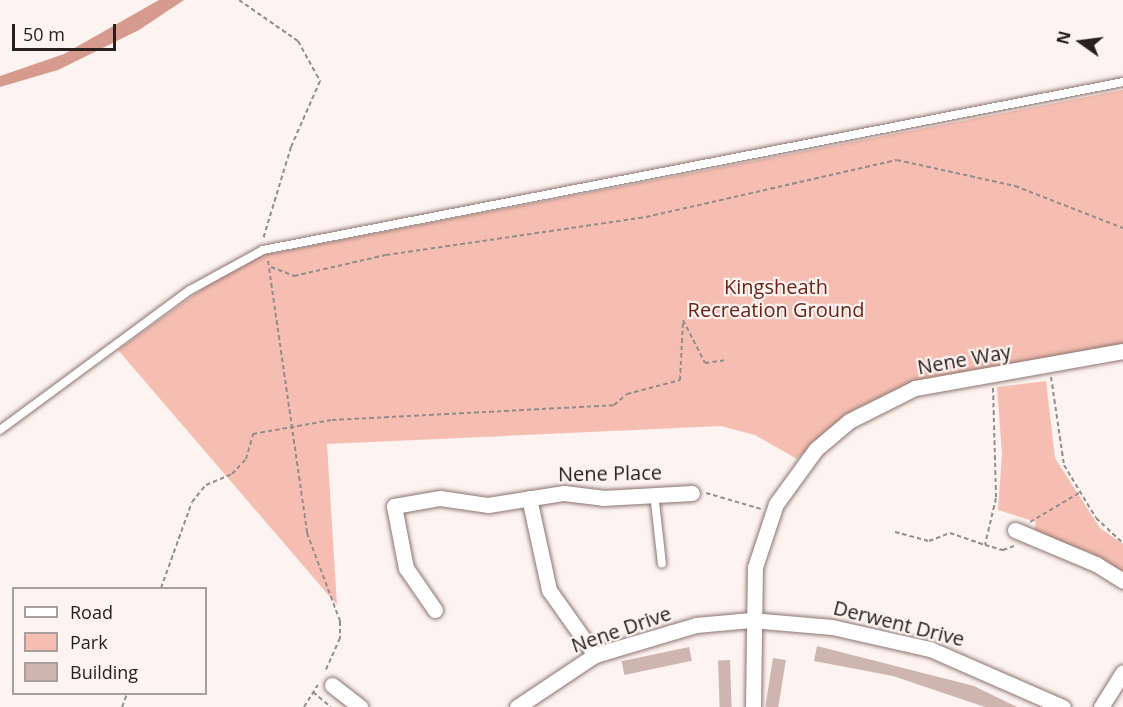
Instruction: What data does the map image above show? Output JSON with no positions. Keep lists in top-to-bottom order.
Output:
{
  "streets": {
    "street": [
      "Nene Way",
      "Nene Place",
      "Derwent Drive",
      "Nene Drive"
    ]
  },
  "crossings": [
    ["Nene Way", "Derwent Drive"],
    ["Nene Way", "Nene Drive"],
    ["Derwent Drive", "Nene Drive"]
  ],
  "parks": ["Kingsheath Recreation Ground"],
  "legend": ["Road", "Park", "Building"],
  "scale_bar": "50 m",
  "north": "left"
}
